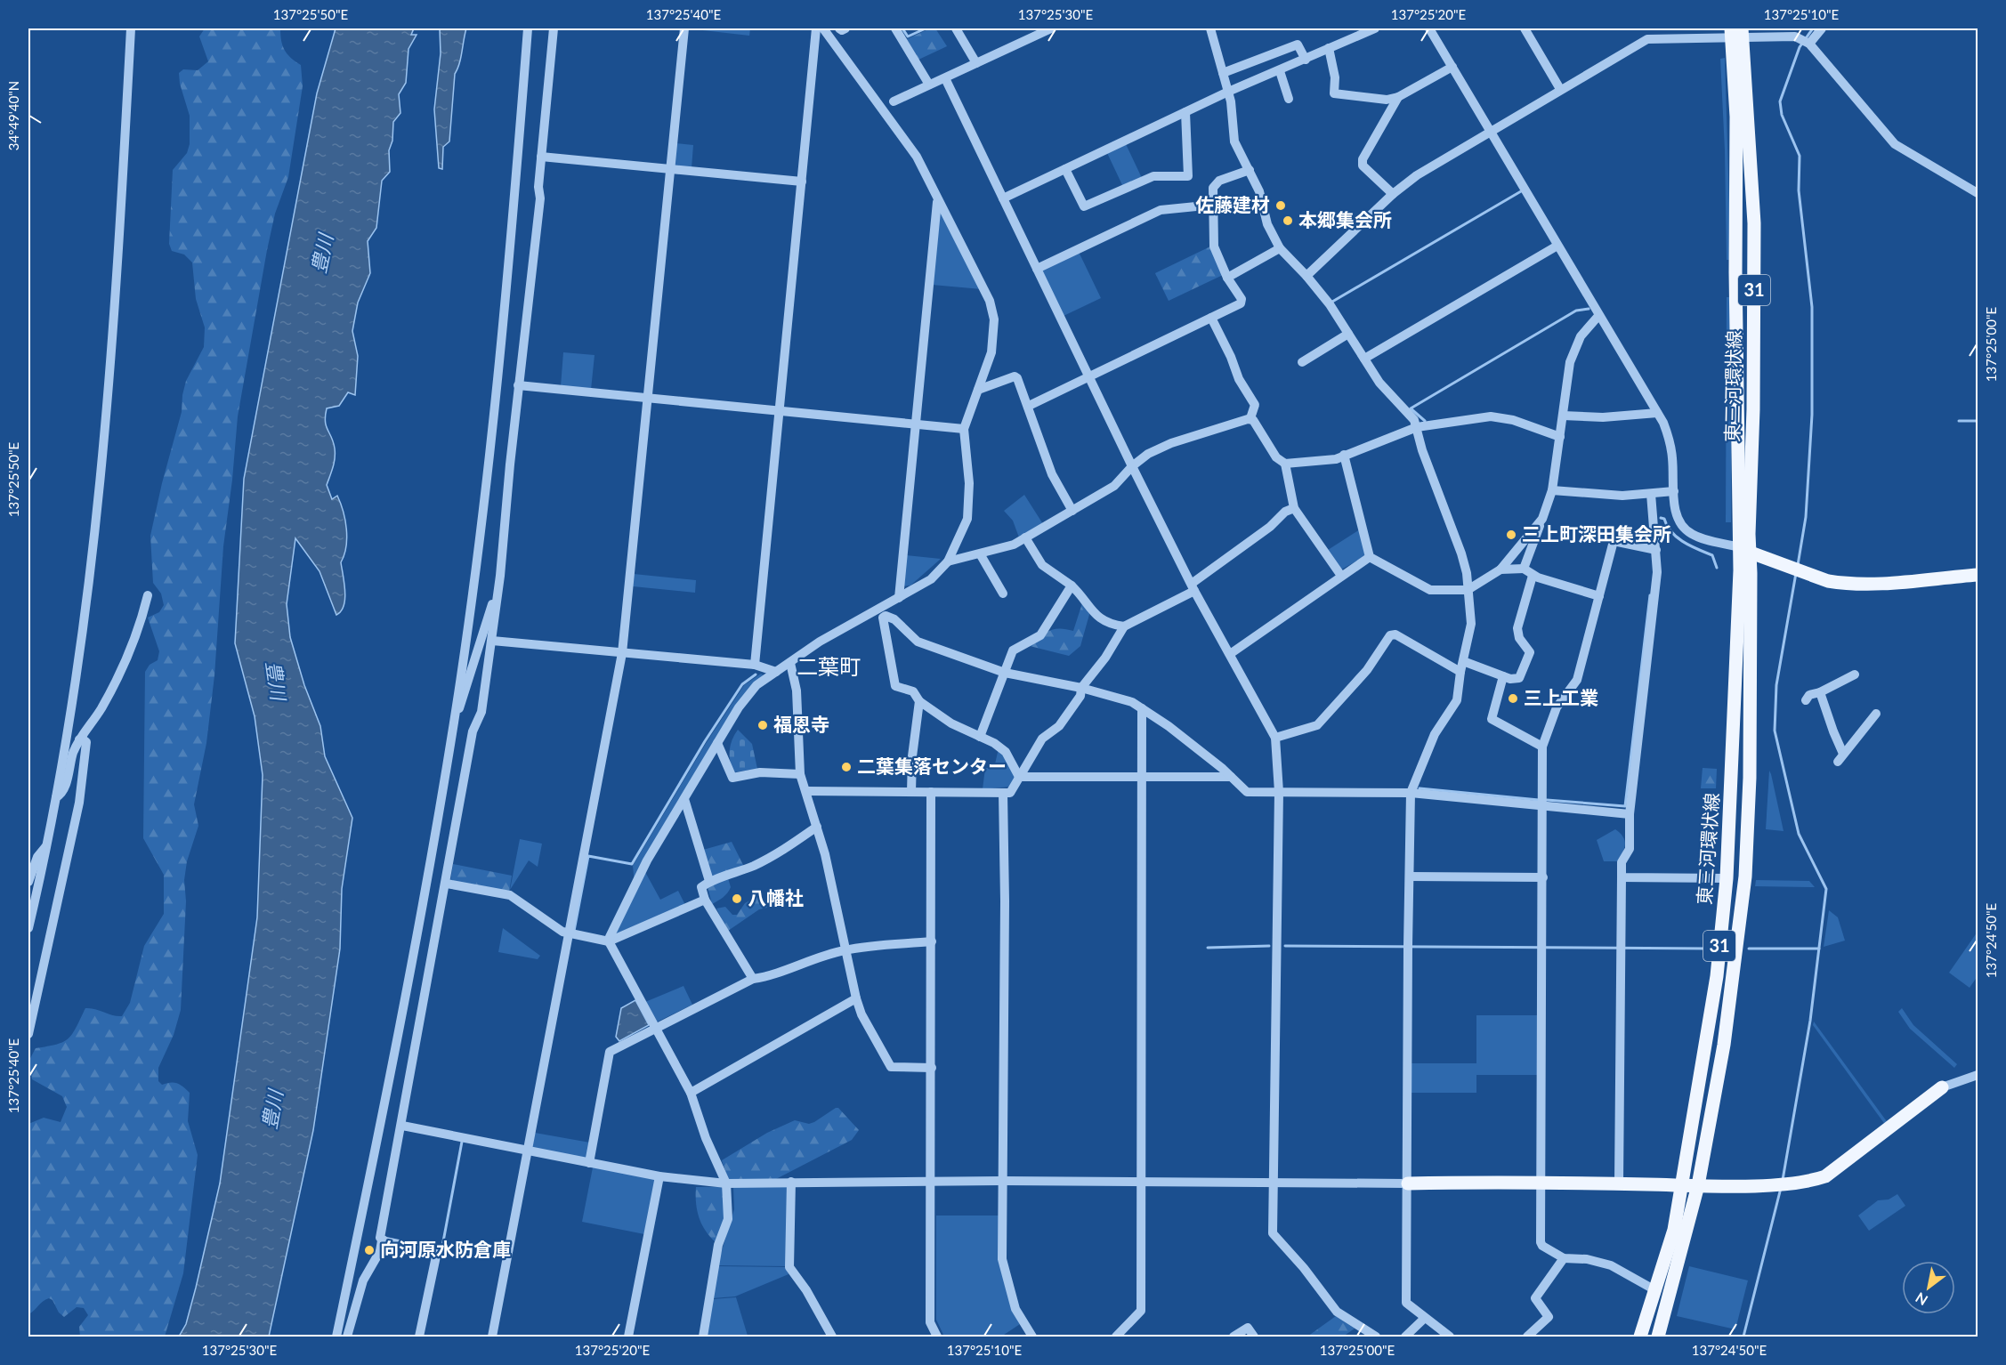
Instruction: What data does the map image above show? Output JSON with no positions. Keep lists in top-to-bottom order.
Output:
{
  "streets": {
    "main road": ["31", "東三河環状線"]
  },
  "districts": ["二葉町"],
  "water": ["豊川"],
  "places": [
    "佐藤建材",
    "本郷集会所",
    "三上町深田集会所",
    "三上工業",
    "福恩寺",
    "二葉集落センター",
    "八幡社",
    "向河原水防倉庫"
  ],
  "north": "bottom left",
  "coordinates": [
    "137°25'50\"E",
    "137°25'40\"E",
    "137°25'30\"E",
    "137°25'20\"E",
    "137°25'10\"E",
    "34°49'40\"N",
    "137°25'00\"E",
    "137°24'50\"E"
  ]
}
